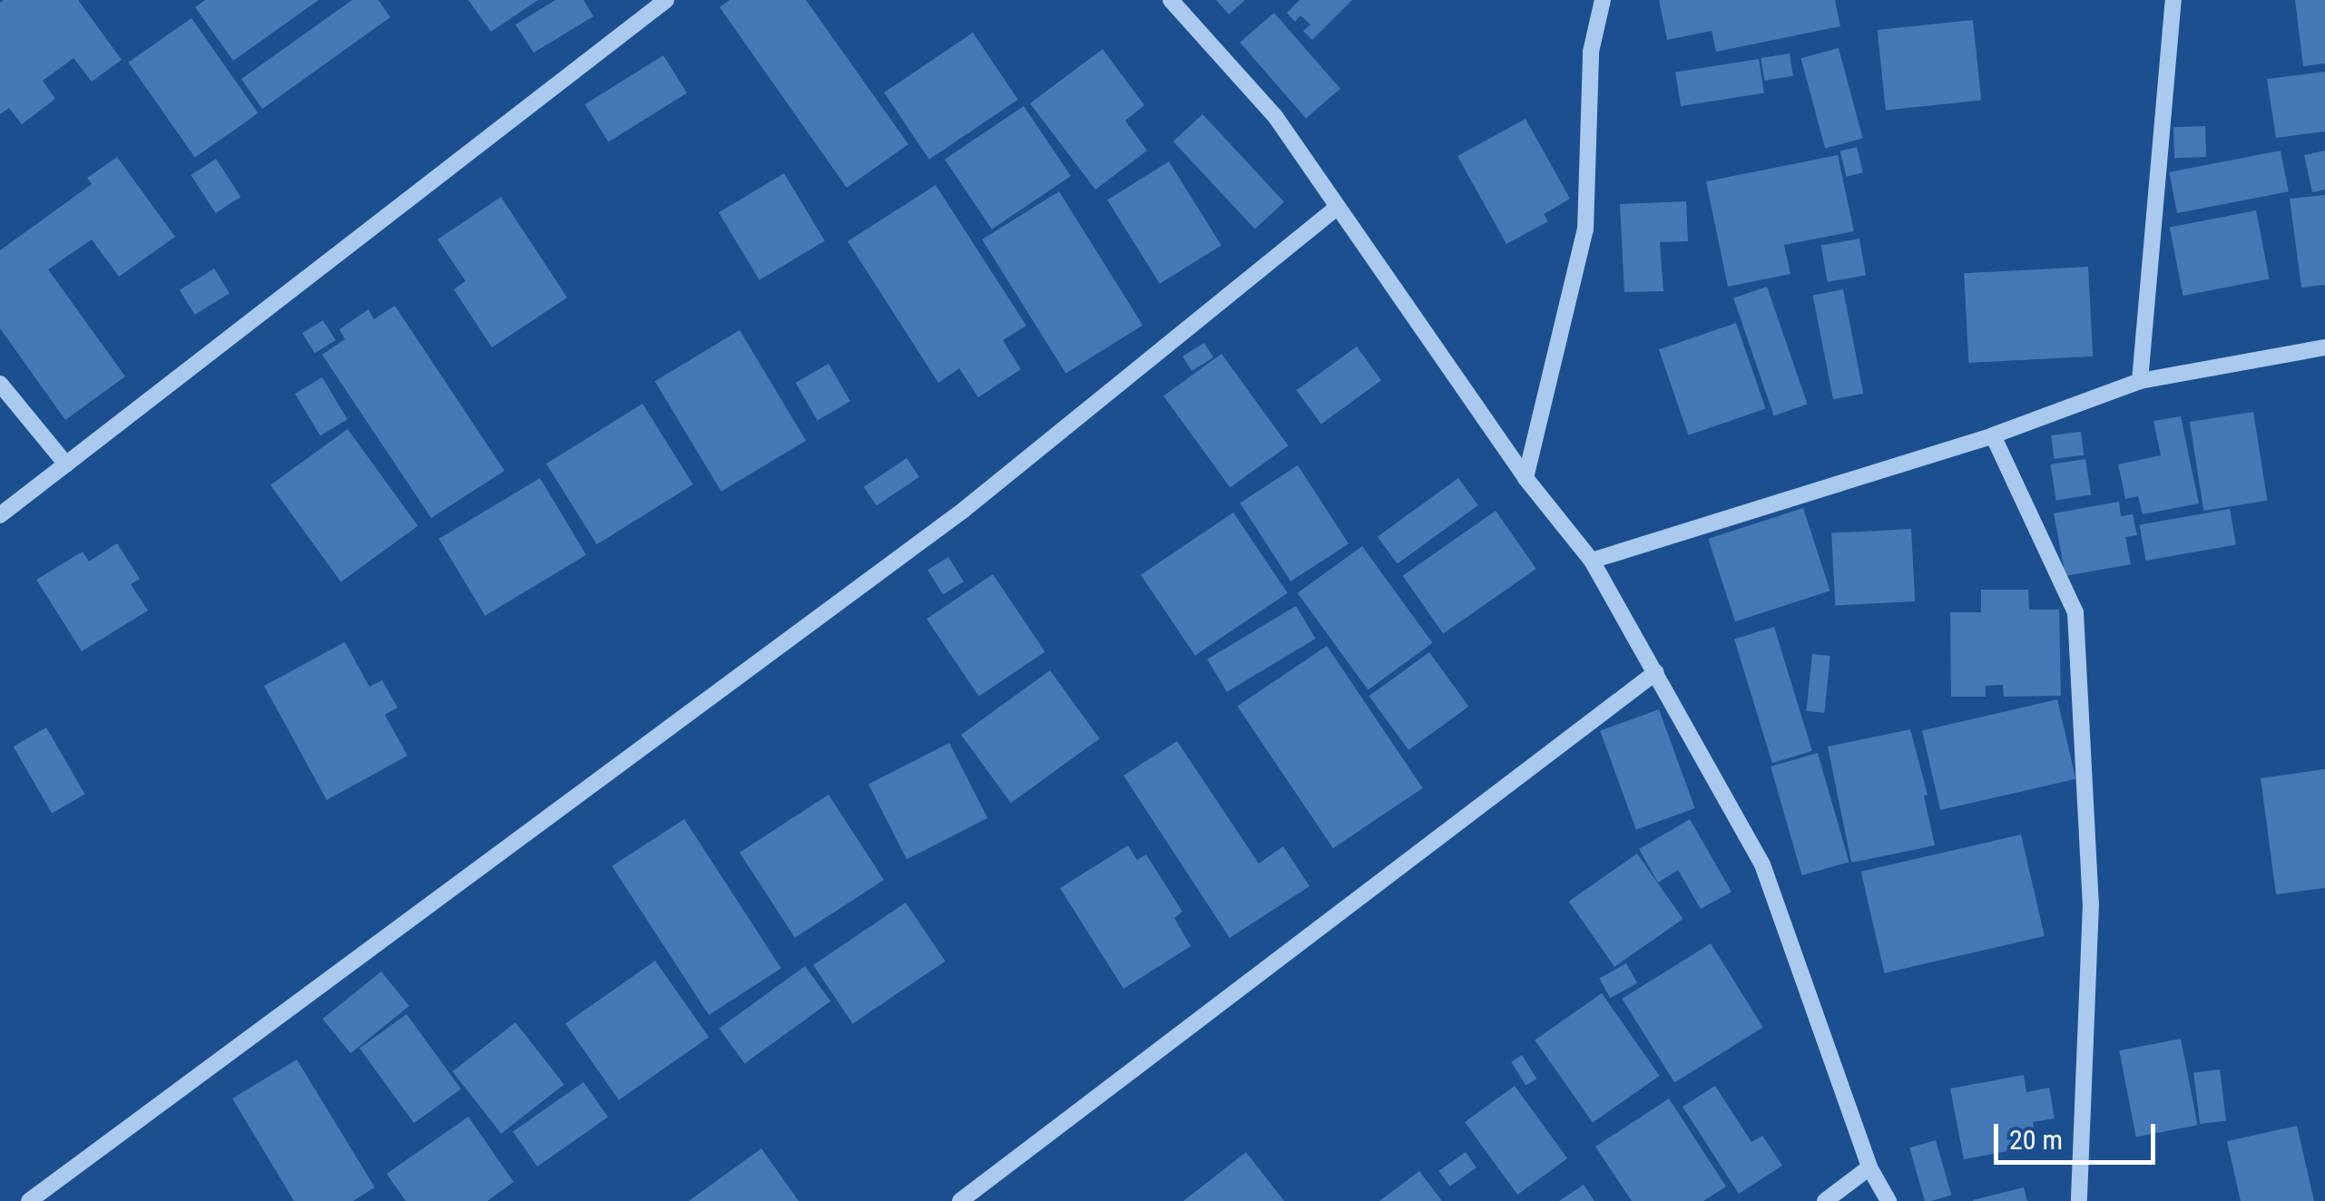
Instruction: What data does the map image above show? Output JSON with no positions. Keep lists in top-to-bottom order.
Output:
{
  "scale_bar": "20 m"
}
